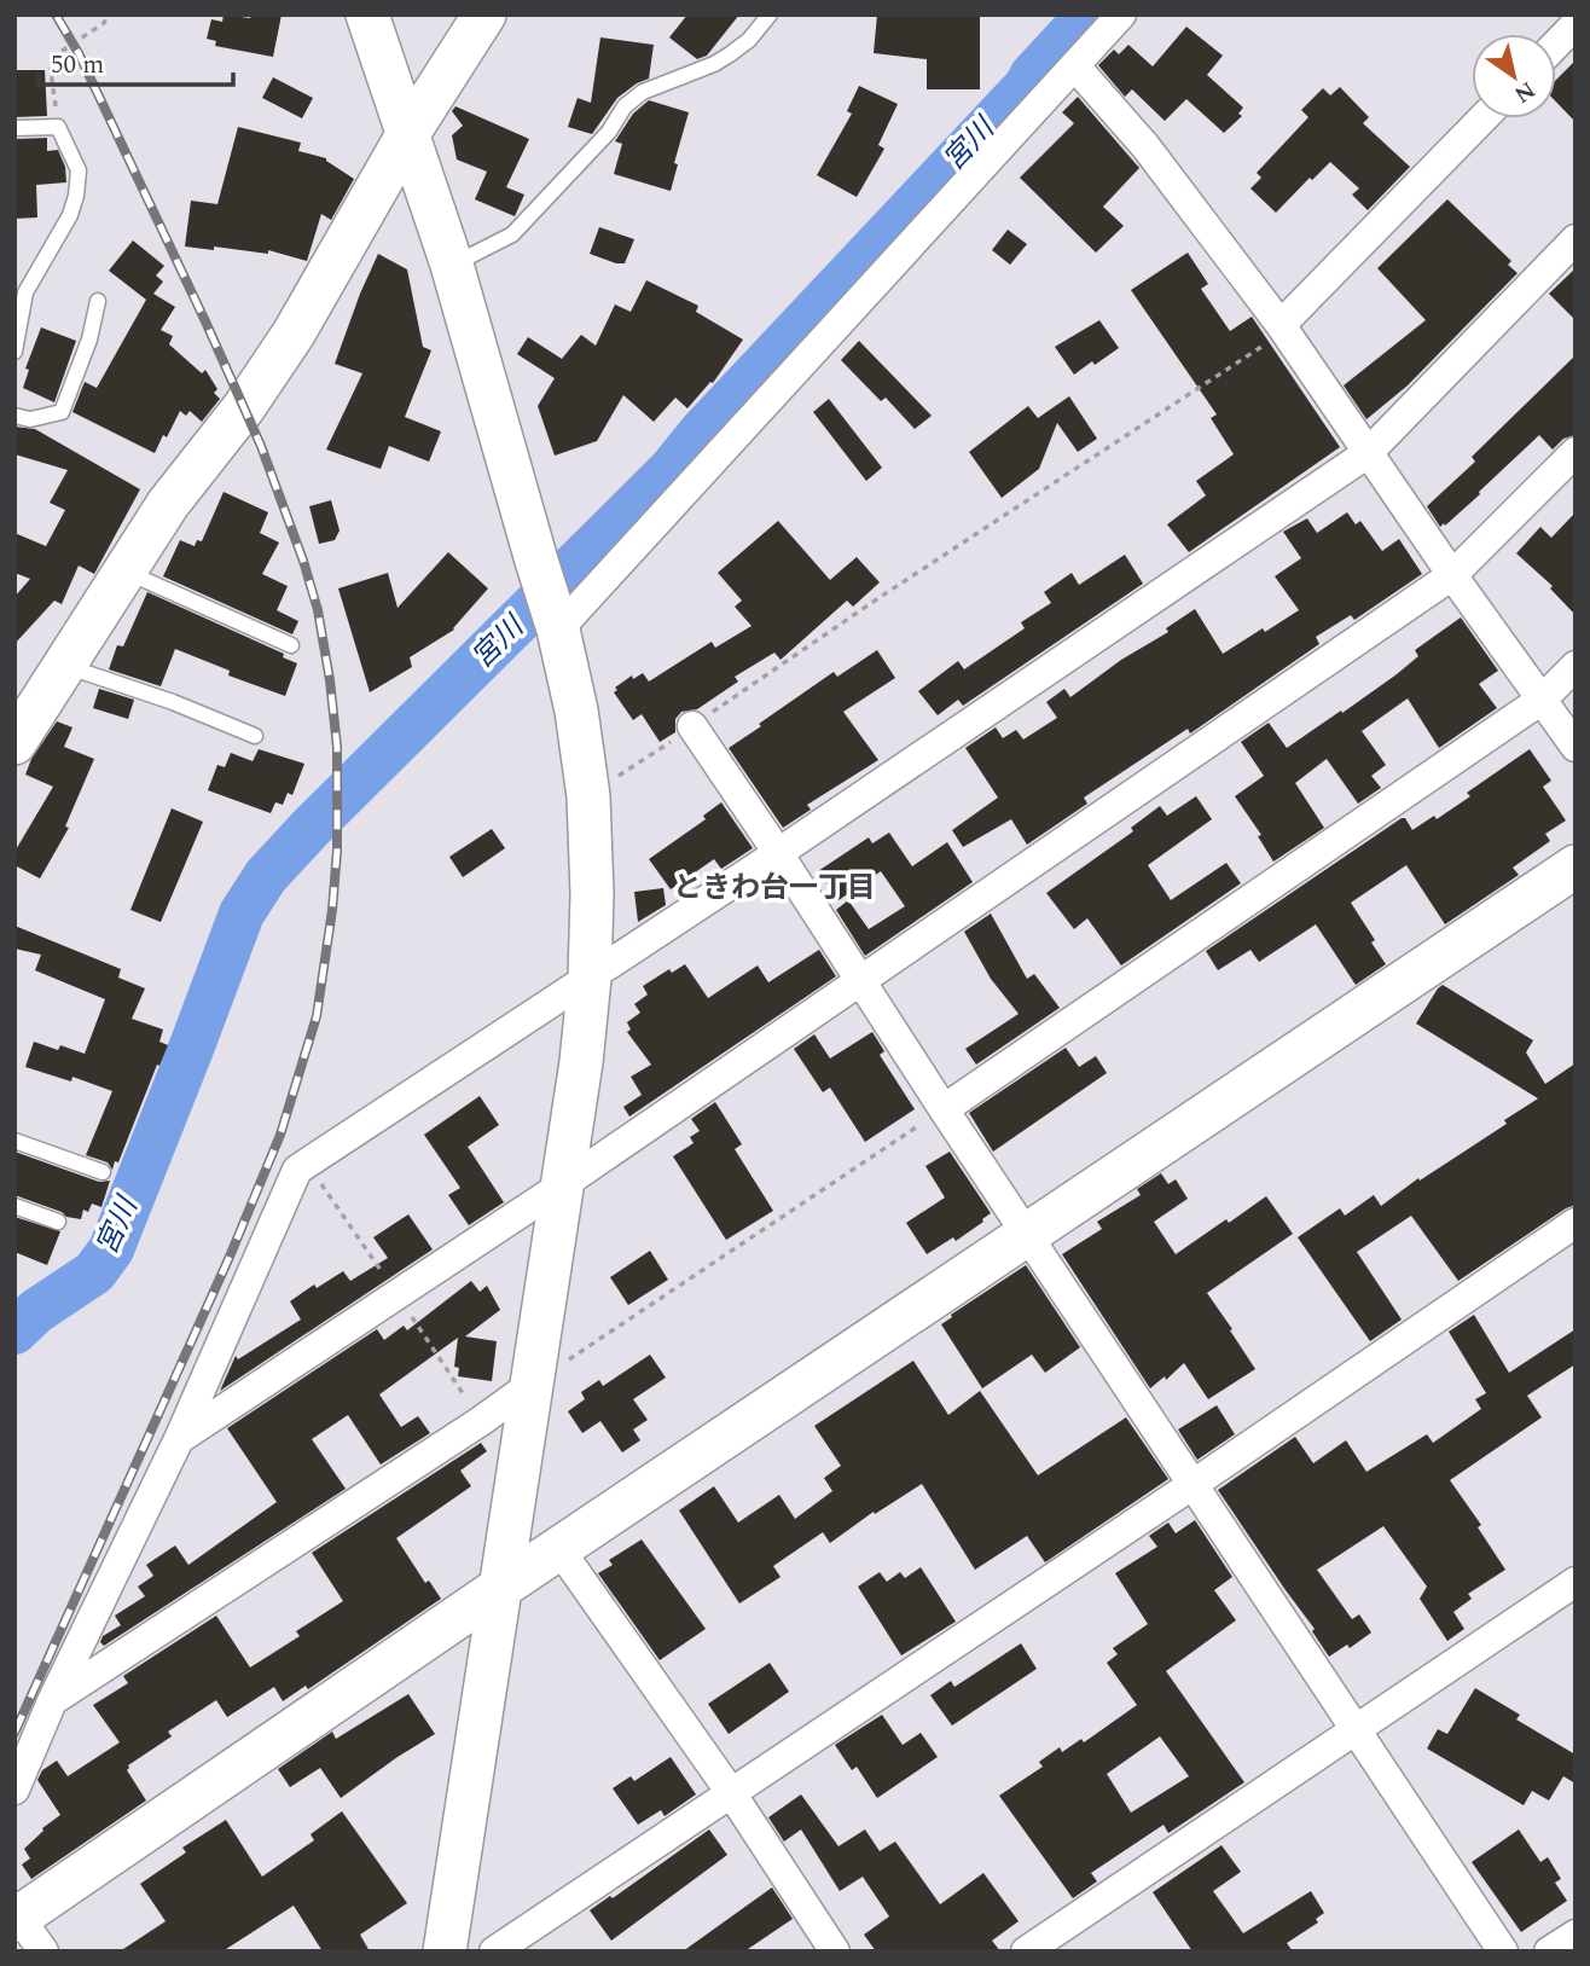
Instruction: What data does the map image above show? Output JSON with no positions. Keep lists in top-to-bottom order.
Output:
{
  "districts": ["ときわ台一丁目"],
  "water": ["宮川"],
  "scale_bar": "50 m",
  "north": "bottom right"
}
